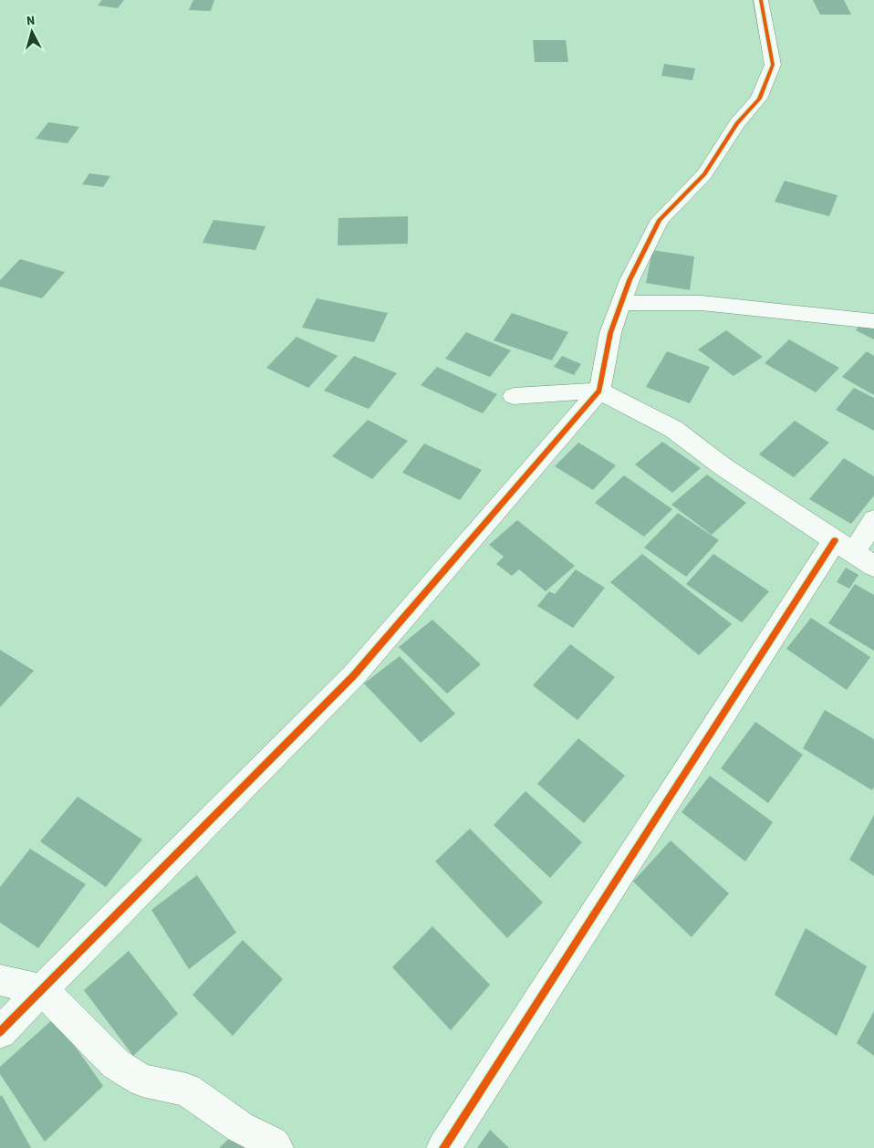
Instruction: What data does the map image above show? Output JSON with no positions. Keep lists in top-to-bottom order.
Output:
{
  "north": "top"
}
